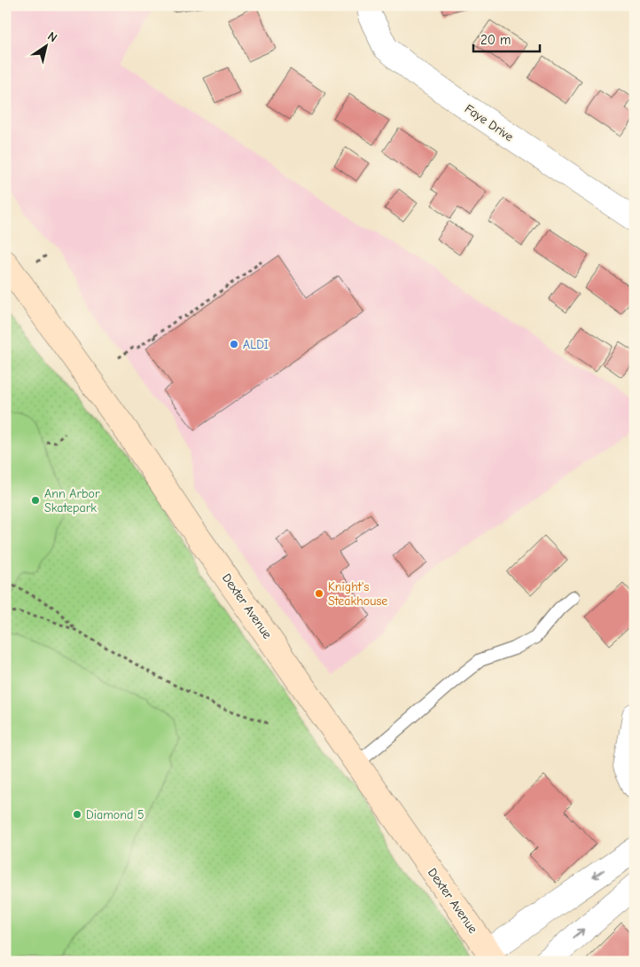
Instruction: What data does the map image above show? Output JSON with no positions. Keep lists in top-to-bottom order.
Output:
{
  "streets": {
    "main road": ["Dexter Avenue"],
    "street": ["Faye Drive"]
  },
  "places": [
    "ALDI",
    "Ann Arbor Skatepark",
    "Knight's Steakhouse",
    "Diamond 5"
  ],
  "scale_bar": "20 m",
  "north": "top right"
}
